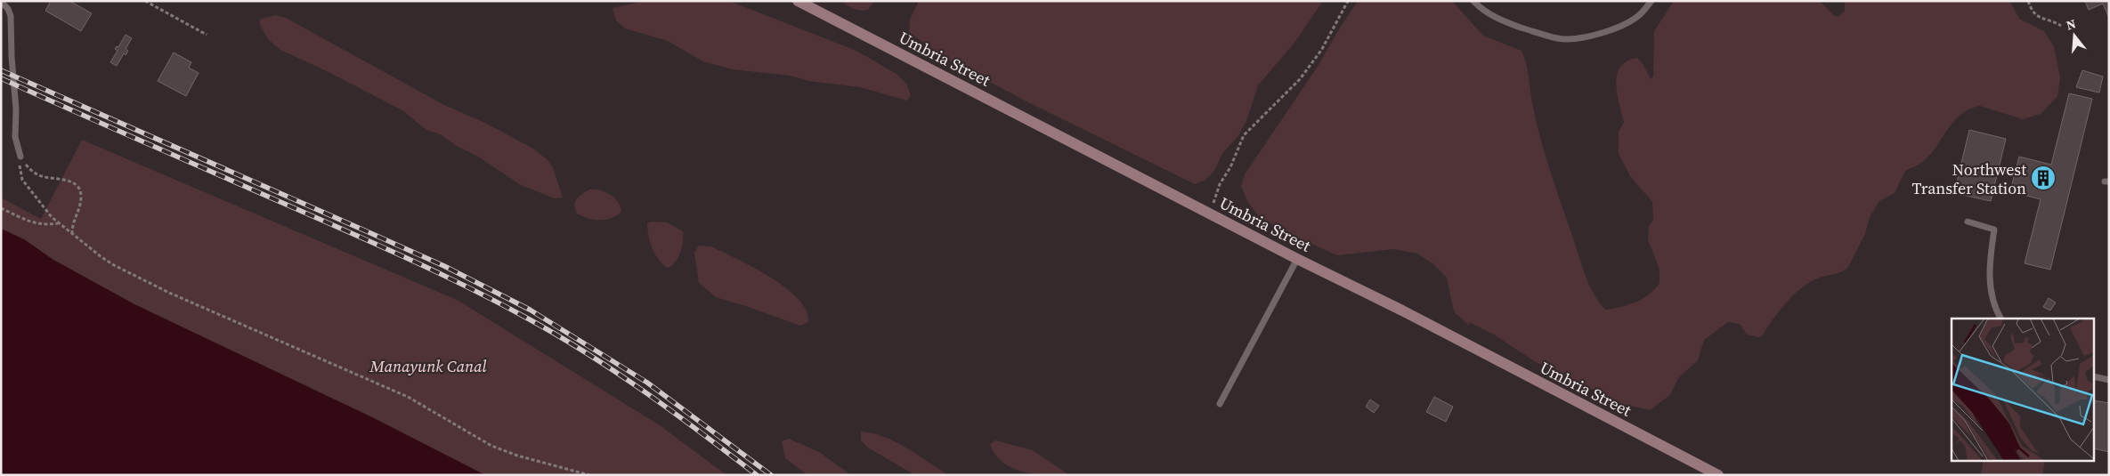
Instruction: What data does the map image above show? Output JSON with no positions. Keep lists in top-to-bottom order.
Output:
{
  "streets": {
    "main road": ["Umbria Street"]
  },
  "parks": ["Manayunk Canal"],
  "places": {
    "building": ["Northwest Transfer Station"]
  },
  "north": "top"
}
